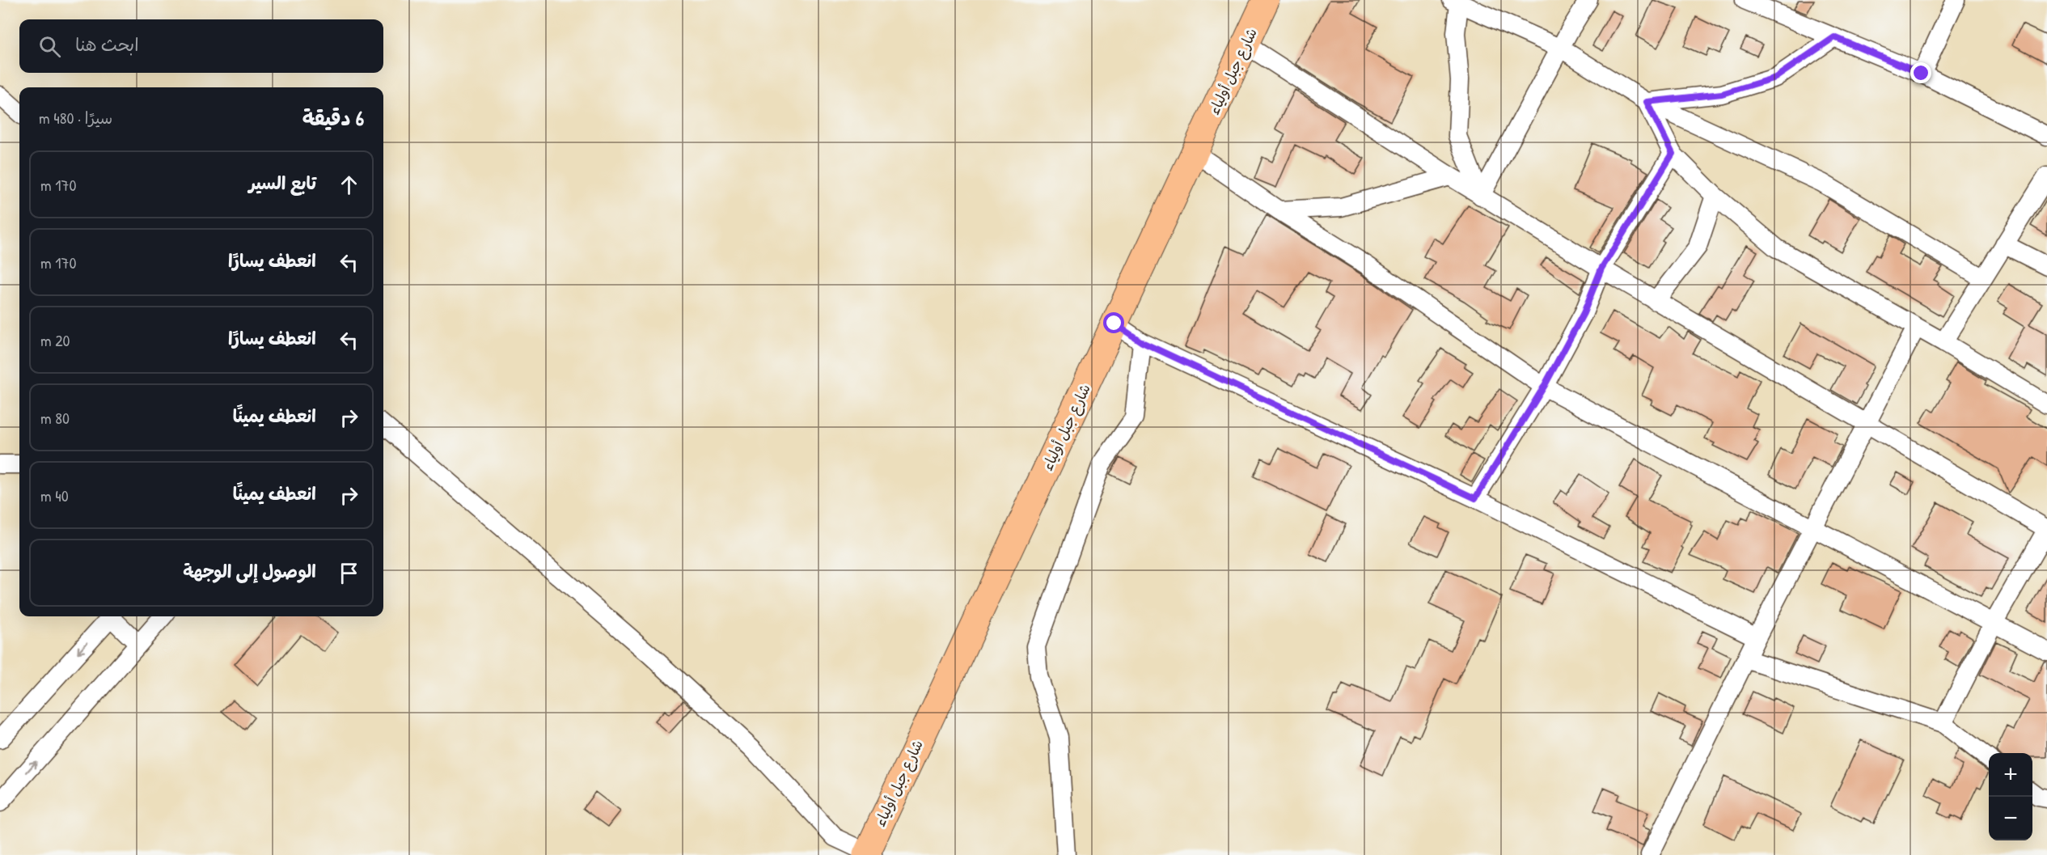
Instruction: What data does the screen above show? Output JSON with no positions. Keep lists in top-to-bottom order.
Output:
{
  "streets": {
    "highway": ["شارع جبل أولياء"]
  },
  "page": {
    "search": "ابحث هنا",
    "heading": ["6 دقيقة", "سيرًا · 480 m"],
    "list": [
      ["تابع السير", "170 m"],
      ["انعطف يسارًا", "170 m"],
      ["انعطف يسارًا", "20 m"],
      ["انعطف يمينًا", "80 m"],
      ["انعطف يمينًا", "40 m"],
      "الوصول إلى الوجهة"
    ],
    "map_buttons": ["+", "−"]
  }
}
